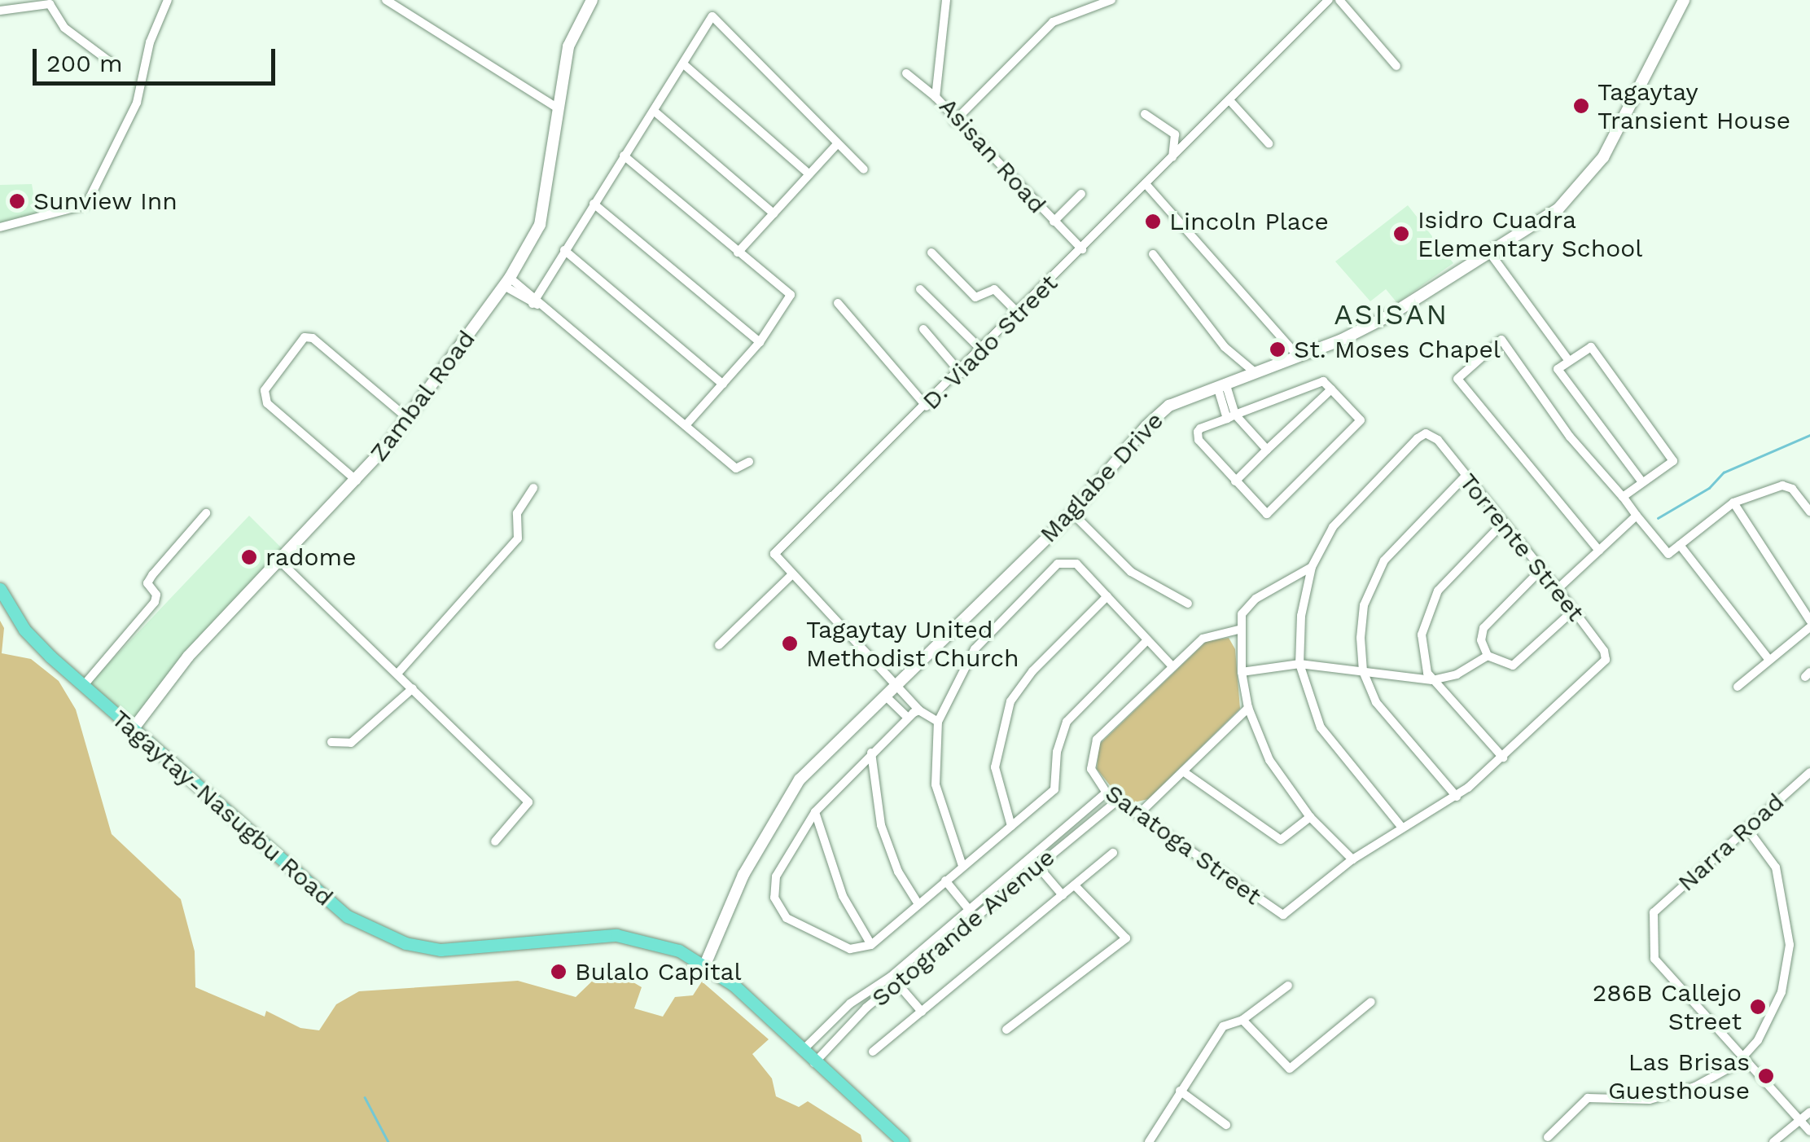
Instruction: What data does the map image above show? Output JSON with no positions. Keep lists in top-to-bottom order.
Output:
{
  "streets": {
    "main road": ["Zambal Road", "Maglabe Drive", "Tagaytay-Nasugbu Road"],
    "street": [
      "Asisan Road",
      "D. Viado Street",
      "Torrente Street",
      "Narra Road",
      "Saratoga Street",
      "Sotogrande Avenue"
    ]
  },
  "crossings": [
    ["Asisan Road", "D. Viado Street"],
    ["D. Viado Street", "Maglabe Drive"],
    ["Zambal Road", "Tagaytay-Nasugbu Road"],
    ["Maglabe Drive", "Tagaytay-Nasugbu Road"],
    ["Torrente Street", "Saratoga Street"],
    ["Tagaytay-Nasugbu Road", "Sotogrande Avenue"],
    ["Saratoga Street", "Sotogrande Avenue"]
  ],
  "districts": ["ASISAN"],
  "places": [
    "Tagaytay Transient House",
    "Sunview Inn",
    "Lincoln Place",
    "Isidro Cuadra Elementary School",
    "St. Moses Chapel",
    "radome",
    "Tagaytay United Methodist Church",
    "Bulalo Capital",
    "286B Callejo Street",
    "Las Brisas Guesthouse"
  ],
  "scale_bar": "200 m"
}
